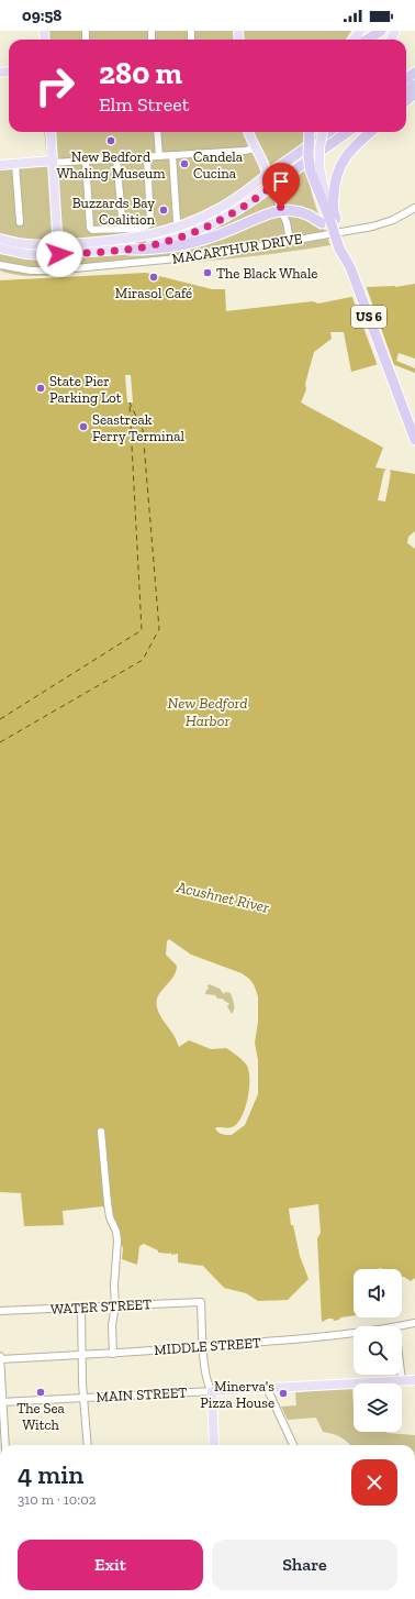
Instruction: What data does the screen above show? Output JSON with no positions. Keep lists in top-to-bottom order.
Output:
{
  "streets": {
    "highway": ["US 6"],
    "main road": ["MAIN STREET"],
    "street": ["MACARTHUR DRIVE", "WATER STREET", "MIDDLE STREET"]
  },
  "crossings": [
    ["WATER STREET", "MIDDLE STREET"]
  ],
  "water": ["New Bedford Harbor", "Acushnet River"],
  "places": [
    "New Bedford Whaling Museum",
    "Candela Cucina",
    "Buzzards Bay Coalition",
    "The Black Whale",
    "Mirasol Café",
    "State Pier Parking Lot",
    "Seastreak Ferry Terminal",
    "The Sea Witch",
    "Minerva's Pizza House"
  ],
  "page": {
    "status": "09:58",
    "turn": ["280 m", "Elm Street"],
    "heading": ["4 min", "310 m · 10:02"],
    "buttons": ["Exit", "Share"]
  }
}
